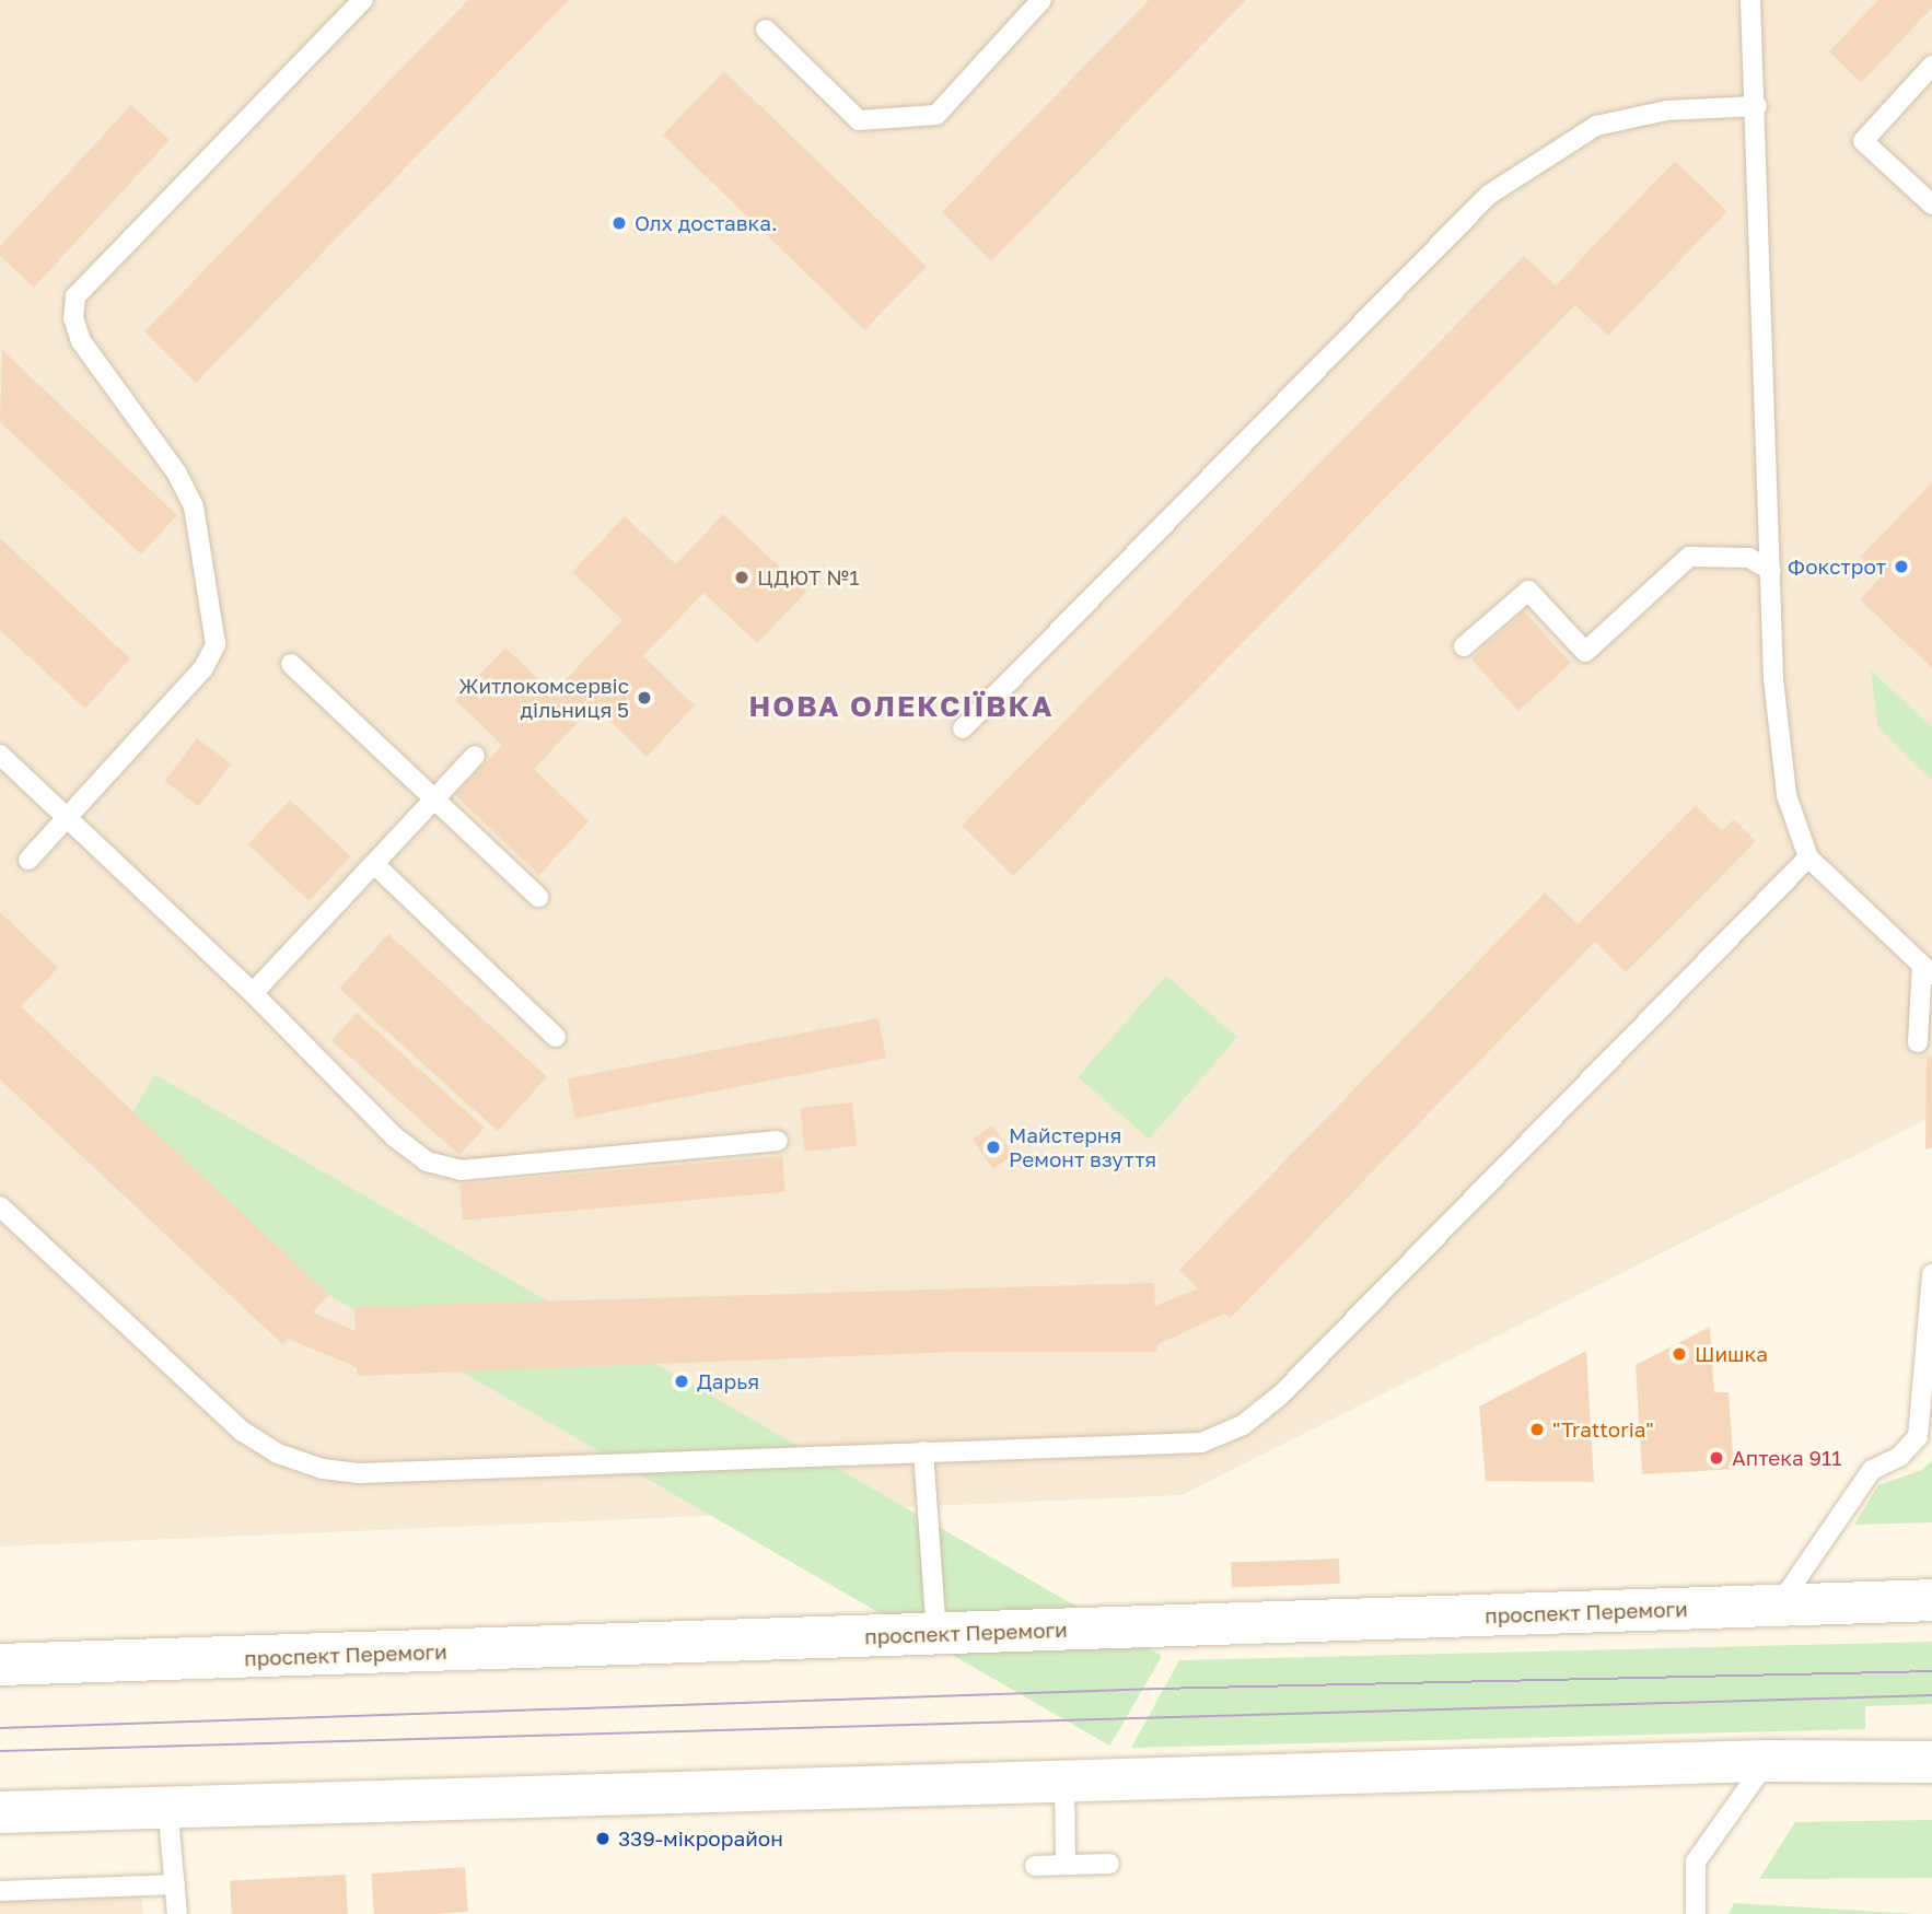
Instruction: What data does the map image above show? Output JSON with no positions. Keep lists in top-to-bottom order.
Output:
{
  "streets": {
    "main road": ["проспект Перемоги"]
  },
  "districts": ["НОВА ОЛЕКСІЇВКА"],
  "places": [
    "Олх доставка.",
    "Фокстрот",
    "ЦДЮТ №1",
    "Житлокомсервіс дільниця 5",
    "Майстерня Ремонт взуття",
    "Шишка",
    "Дарья",
    "\"Trattoria\"",
    "Аптека 911",
    "339-мiкрорайон"
  ]
}
